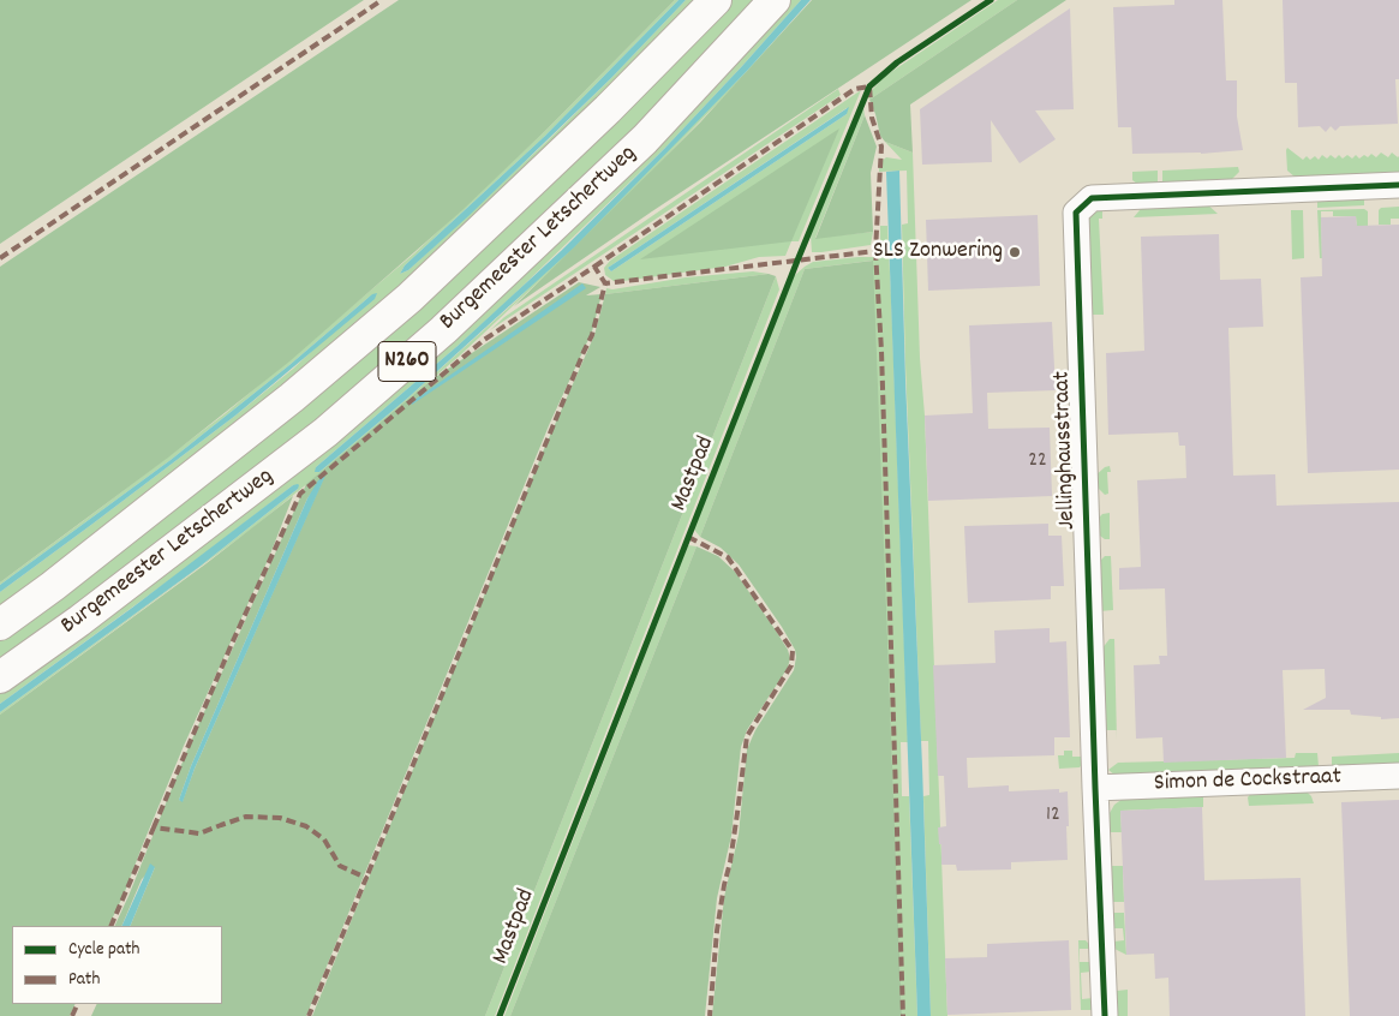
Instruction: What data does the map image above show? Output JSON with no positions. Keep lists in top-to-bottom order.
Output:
{
  "streets": {
    "main road": ["Burgemeester Letschertweg", "N260"],
    "street": ["Jellinghausstraat", "Simon de Cockstraat"],
    "cycle path": ["Mastpad"]
  },
  "crossings": [
    ["Jellinghausstraat", "Simon de Cockstraat"]
  ],
  "places": ["SLS Zonwering"],
  "house_numbers": ["22", "12"],
  "legend": ["Cycle path", "Path"]
}
